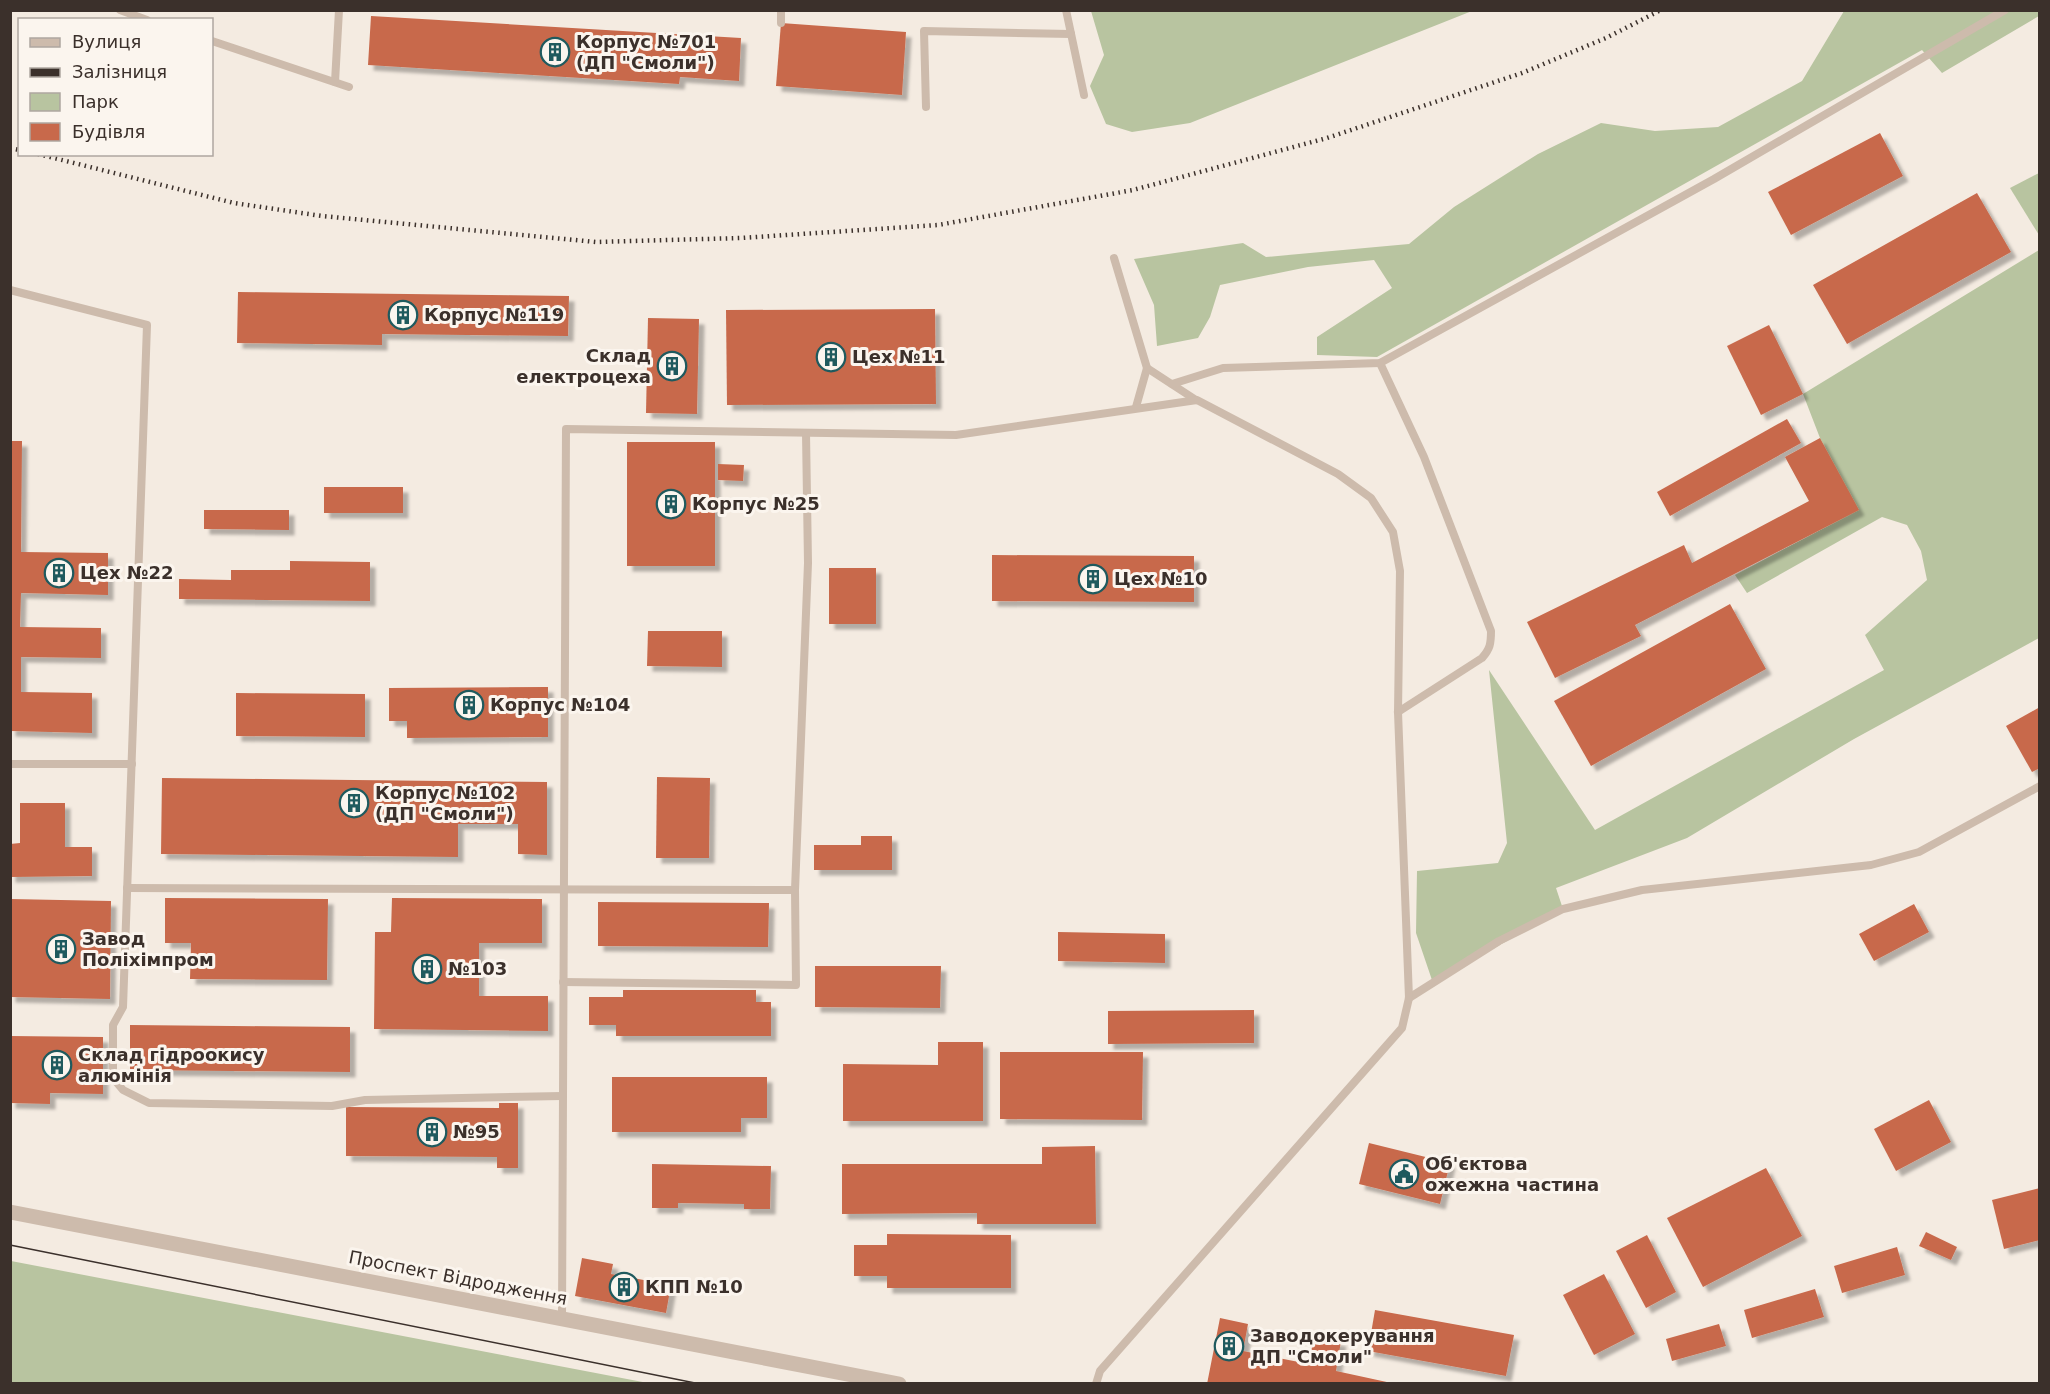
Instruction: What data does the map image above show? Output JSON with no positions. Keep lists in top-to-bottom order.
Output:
{
  "streets": {
    "street": ["Проспект Відродження"]
  },
  "places": {
    "building": [
      "Корпус №701 (ДП \"Смоли\")",
      "Корпус №119",
      "Цех №11",
      "Склад електроцеха",
      "Корпус №25",
      "Цех №22",
      "Цех №10",
      "Корпус №104",
      "Корпус №102 (ДП \"Смоли\")",
      "Завод Поліхімпром",
      "№103",
      "Склад гідроокису алюмінія",
      "№95",
      "КПП №10",
      "Заводокерування ДП \"Смоли\""
    ],
    "public building": ["Об'єктова ожежна частина"]
  },
  "legend": [
    "Вулиця",
    "Залізниця",
    "Парк",
    "Будівля"
  ]
}
